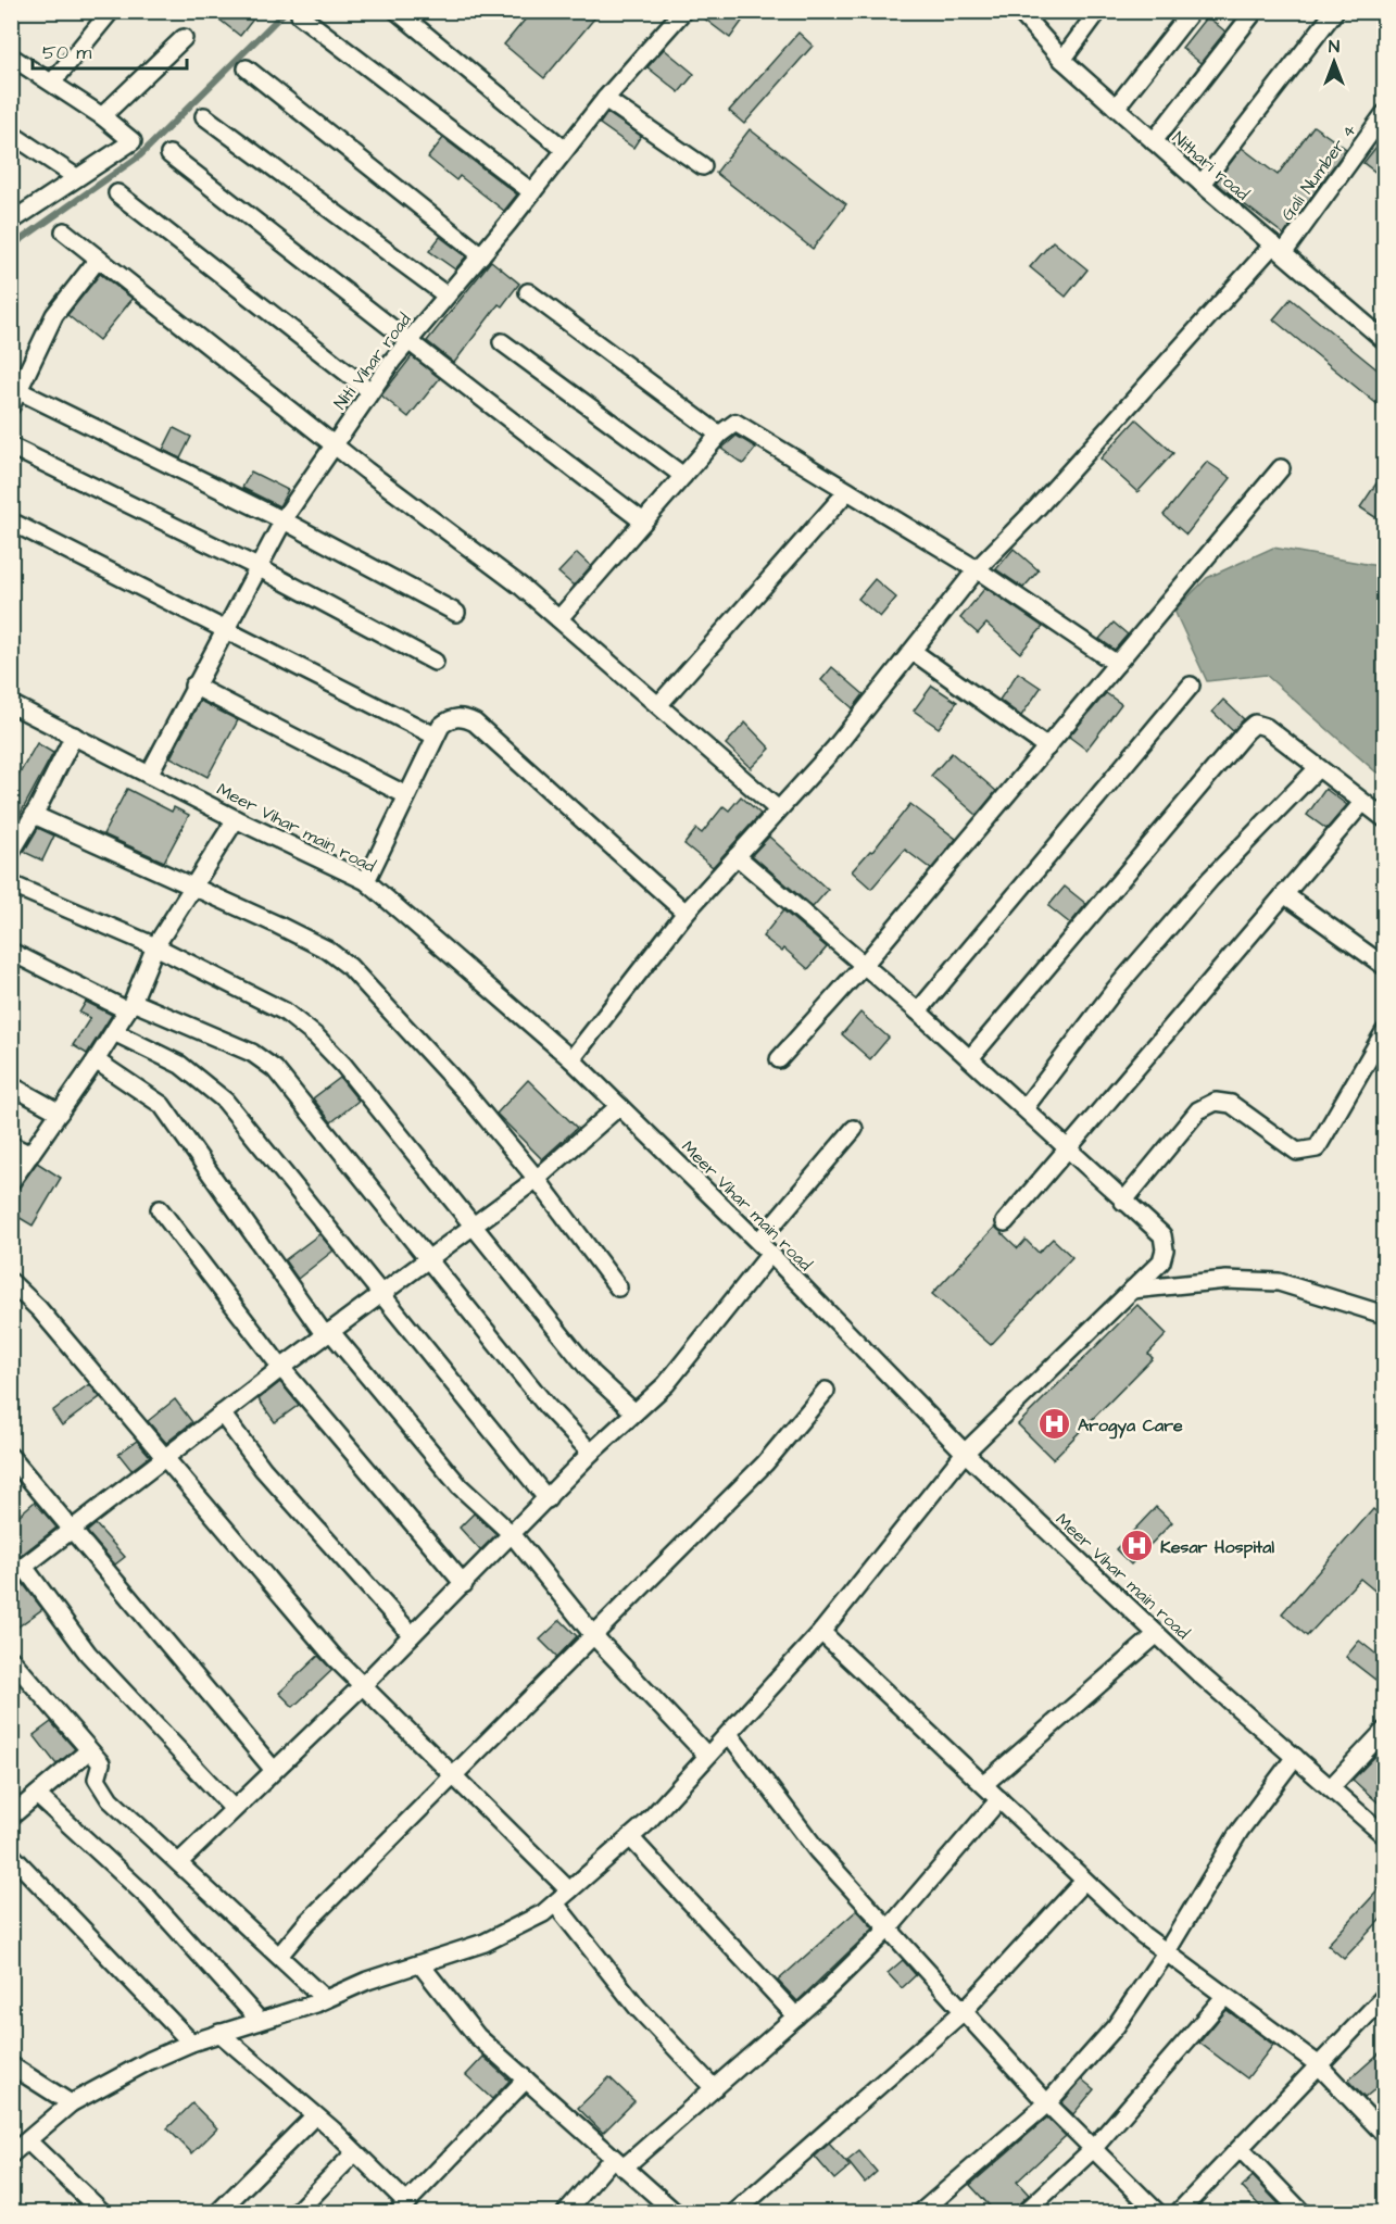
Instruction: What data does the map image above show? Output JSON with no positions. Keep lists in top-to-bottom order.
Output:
{
  "streets": {
    "street": [
      "Nithari road",
      "Gali Number 4",
      "Niti Vihar road",
      "Meer Vihar main road"
    ]
  },
  "crossings": [
    ["Nithari road", "Gali Number 4"],
    ["Gali Number 4", "Meer Vihar main road"],
    ["Niti Vihar road", "Meer Vihar main road"]
  ],
  "places": {
    "hospital": ["Arogya Care", "Kesar Hospital"]
  },
  "scale_bar": "50 m",
  "north": "top"
}
